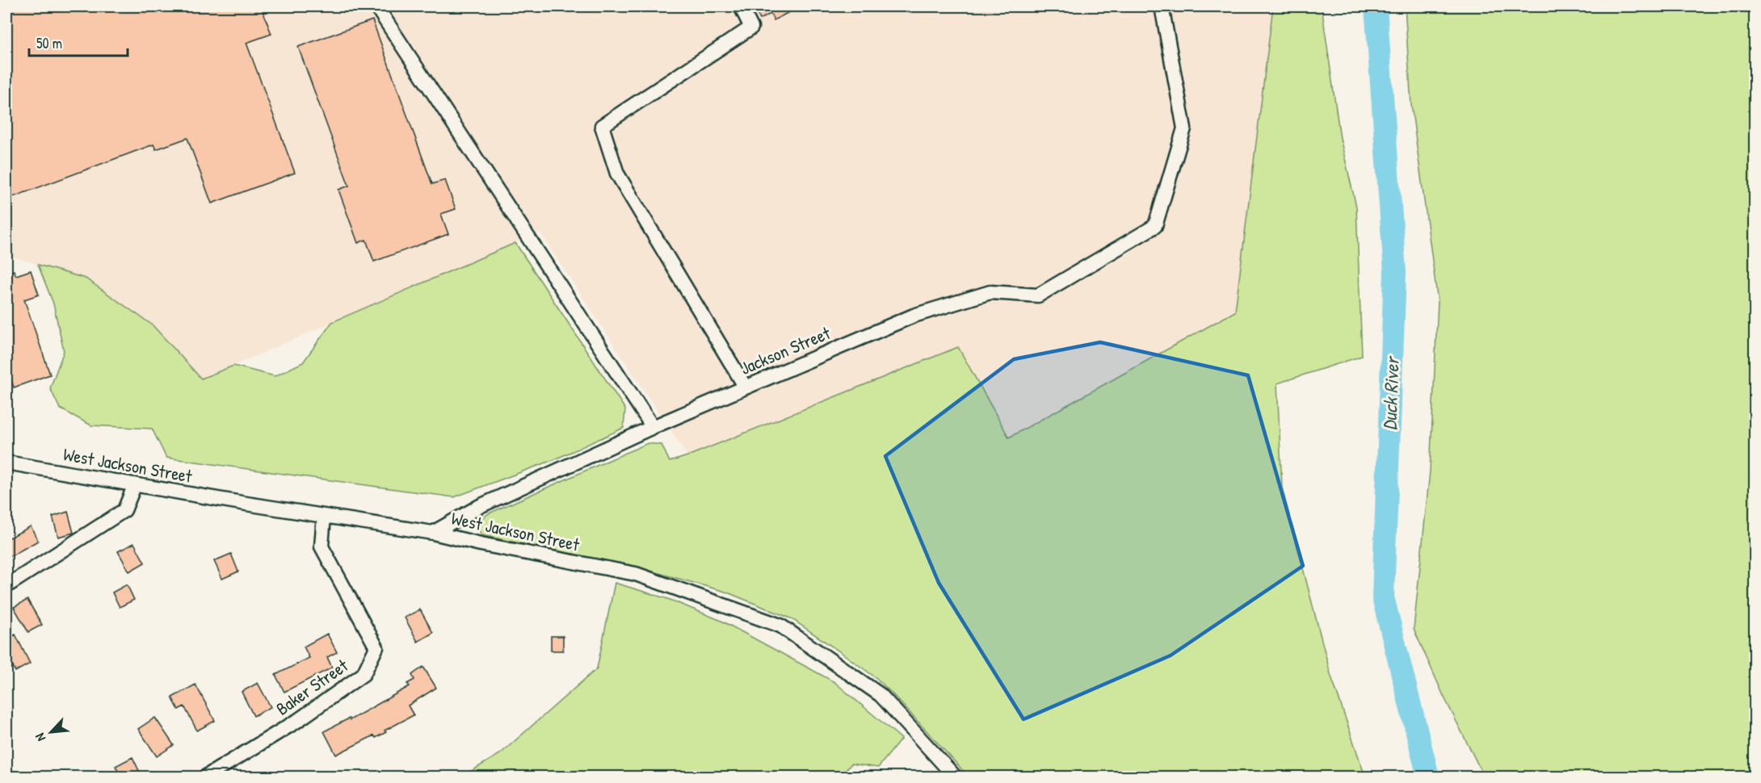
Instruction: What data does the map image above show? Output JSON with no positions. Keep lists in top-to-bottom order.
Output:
{
  "streets": {
    "street": ["Jackson Street", "West Jackson Street", "Baker Street"]
  },
  "crossings": [
    ["Jackson Street", "West Jackson Street"],
    ["West Jackson Street", "Baker Street"]
  ],
  "water": ["Duck River"],
  "scale_bar": "50 m",
  "north": "bottom left"
}
